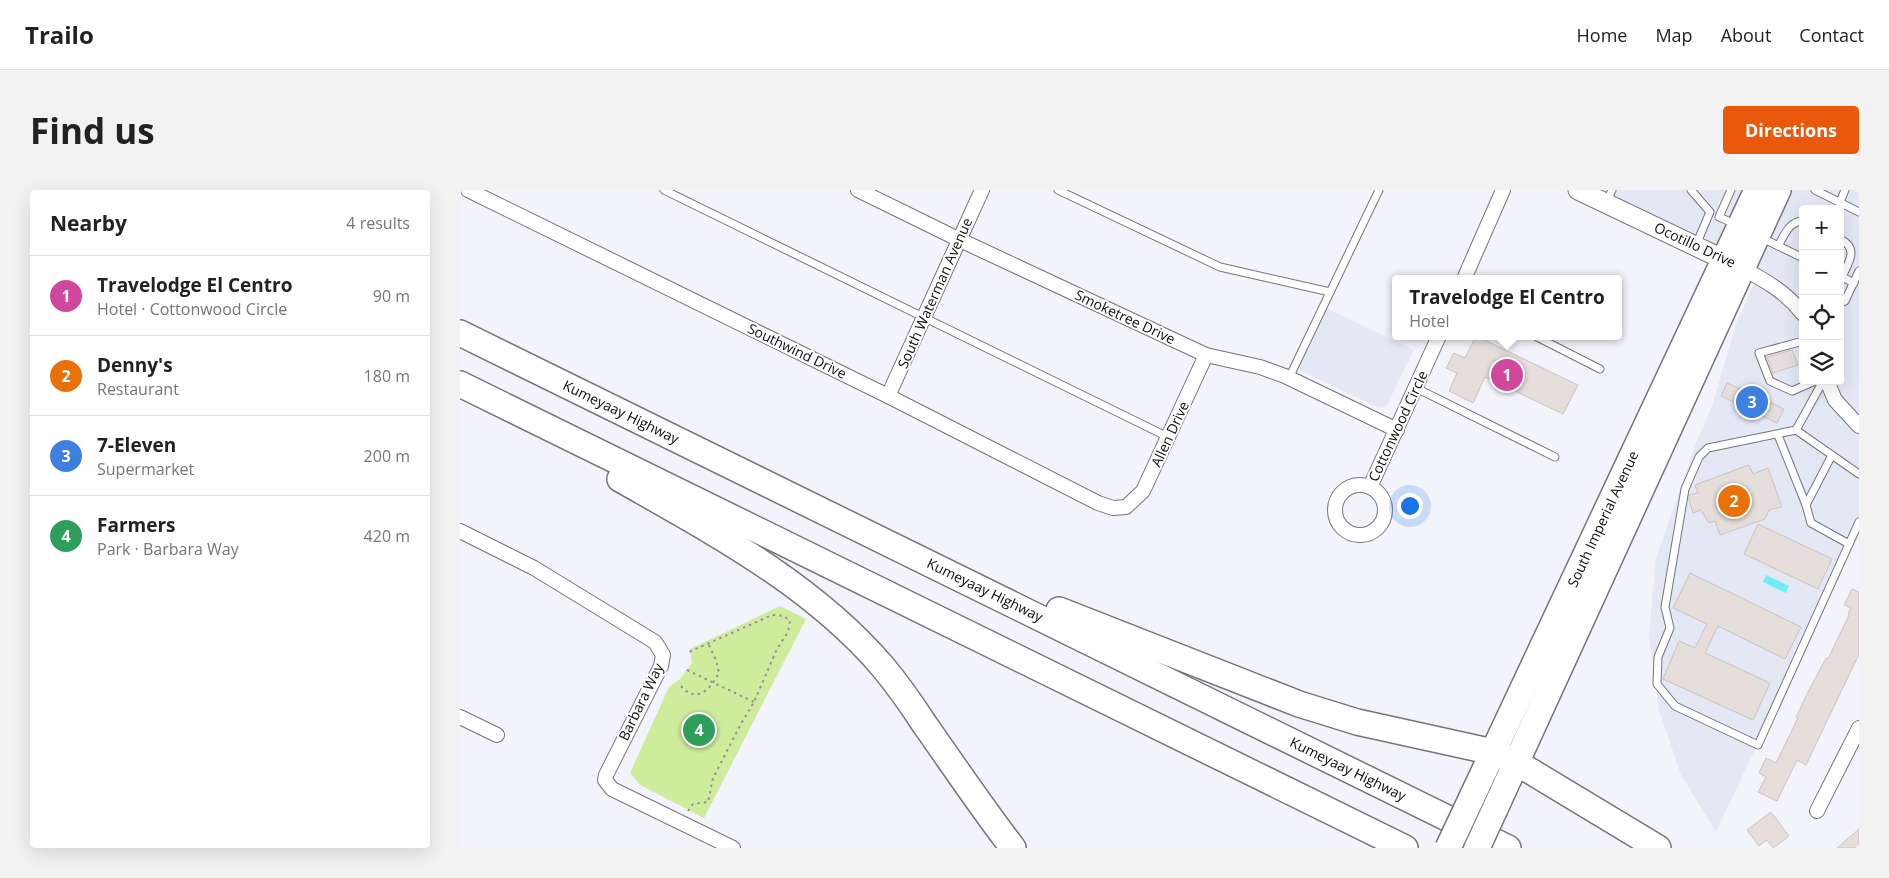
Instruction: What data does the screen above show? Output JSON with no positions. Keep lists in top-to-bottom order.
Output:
{
  "streets": {
    "highway": ["Kumeyaay Highway", "South Imperial Avenue"],
    "street": [
      "Ocotillo Drive",
      "South Waterman Avenue",
      "Smoketree Drive",
      "Southwind Drive",
      "Cottonwood Circle",
      "Allen Drive",
      "Barbara Way"
    ]
  },
  "crossings": [
    ["Ocotillo Drive", "South Imperial Avenue"],
    ["South Waterman Avenue", "Smoketree Drive"],
    ["South Waterman Avenue", "Southwind Drive"],
    ["Smoketree Drive", "Cottonwood Circle"],
    ["Smoketree Drive", "Allen Drive"],
    ["Southwind Drive", "Allen Drive"]
  ],
  "page": {
    "header": "Trailo",
    "nav": [
      "Home",
      "Map",
      "About",
      "Contact"
    ],
    "buttons": "Directions",
    "title": "Find us",
    "heading": ["Nearby", "4 results"],
    "map_buttons": ["+", "−"],
    "list": [
      {
        "mark": "1",
        "name": "Travelodge El Centro",
        "note": "Hotel · Cottonwood Circle",
        "value": "90 m"
      },
      {
        "mark": "2",
        "name": "Denny's",
        "note": "Restaurant",
        "value": "180 m"
      },
      {
        "mark": "3",
        "name": "7-Eleven",
        "note": "Supermarket",
        "value": "200 m"
      },
      {
        "mark": "4",
        "name": "Farmers",
        "note": "Park · Barbara Way",
        "value": "420 m"
      }
    ],
    "popup": ["Travelodge El Centro", "Hotel"],
    "pins": [
      "1",
      "3",
      "2",
      "4"
    ]
  }
}
